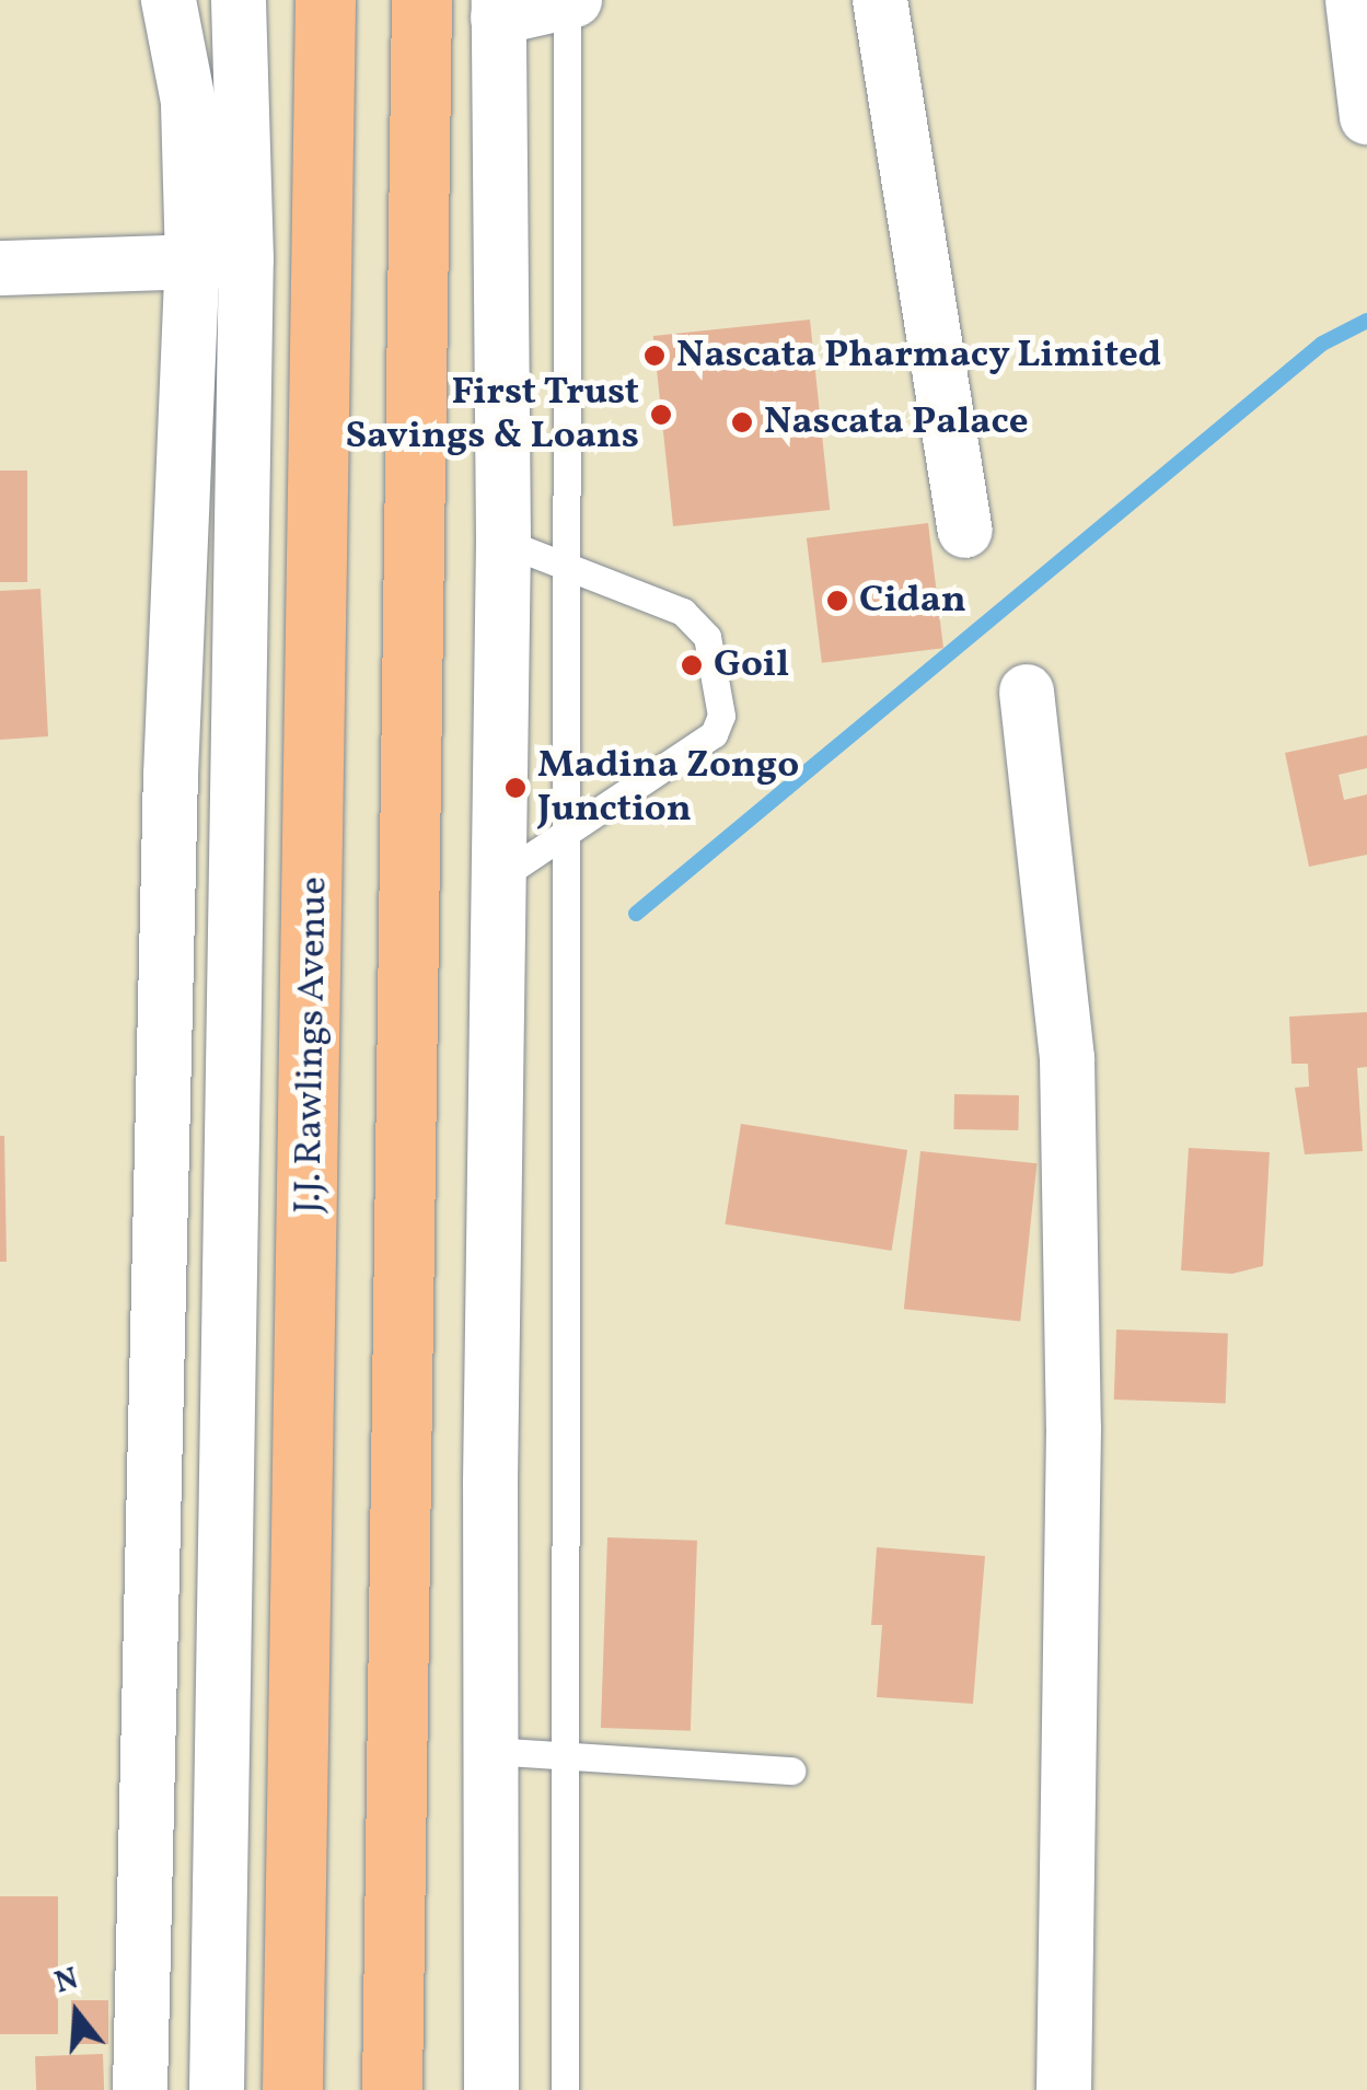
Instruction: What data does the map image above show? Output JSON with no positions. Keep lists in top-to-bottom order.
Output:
{
  "streets": {
    "highway": ["J.J. Rawlings Avenue"]
  },
  "places": [
    "Nascata Pharmacy Limited",
    "First Trust Savings & Loans",
    "Nascata Palace",
    "Cidan",
    "Goil",
    "Madina Zongo Junction"
  ],
  "north": "top"
}
